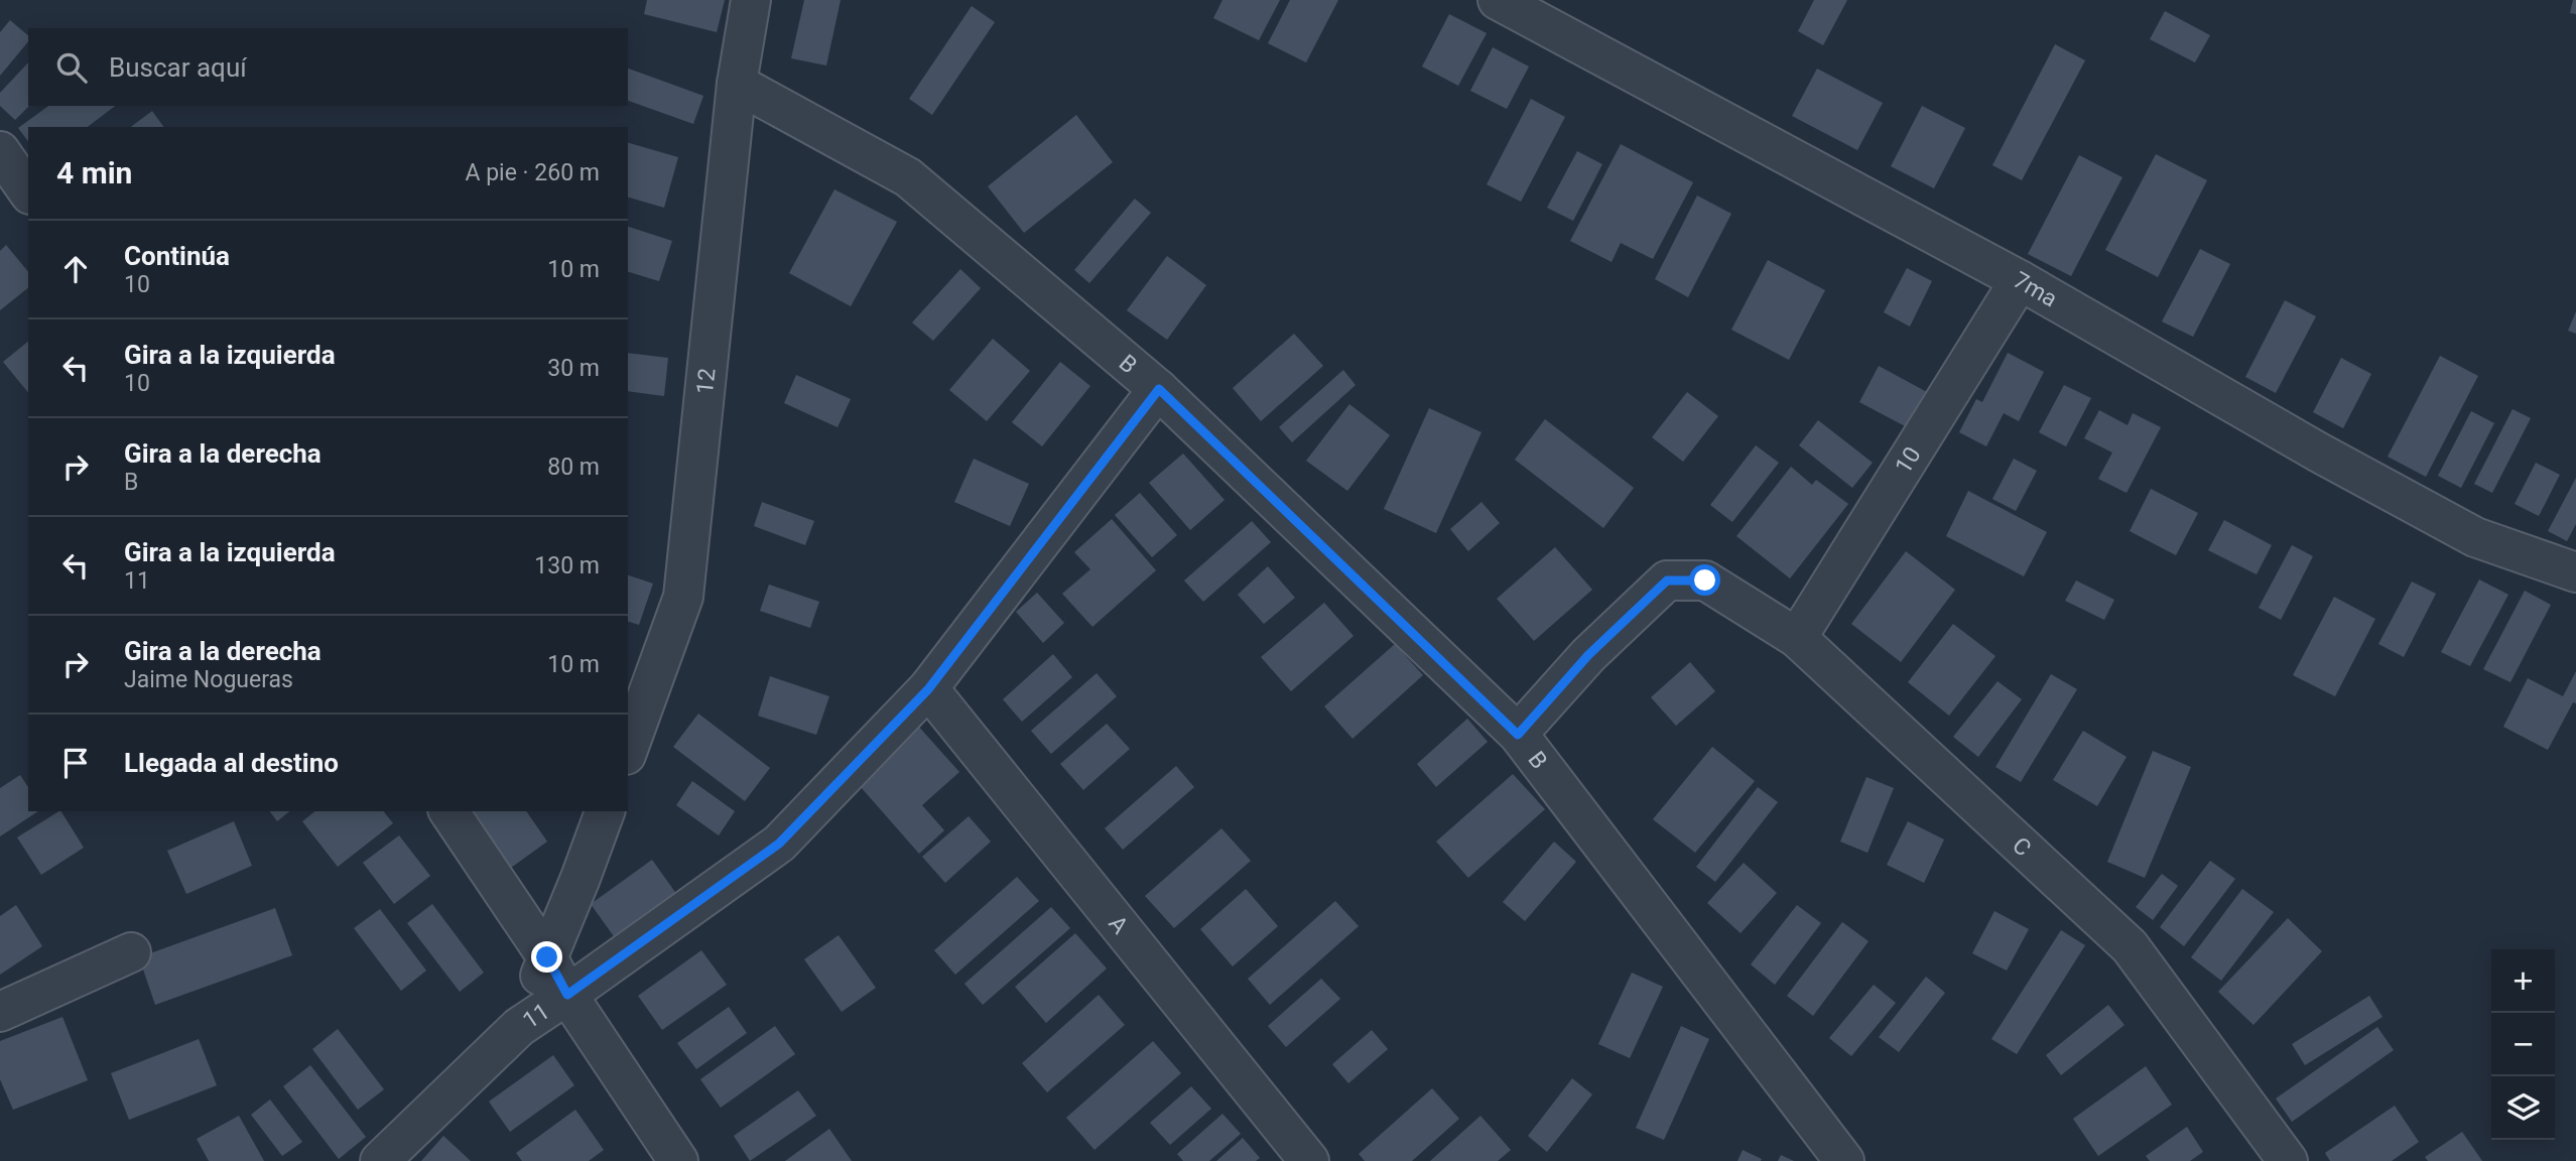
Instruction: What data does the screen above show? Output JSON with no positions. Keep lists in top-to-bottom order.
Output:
{
  "streets": {
    "street": [
      "7ma",
      "B",
      "12",
      "10",
      "C",
      "A",
      "11"
    ]
  },
  "crossings": [
    ["7ma", "10"],
    ["B", "12"],
    ["B", "C"],
    ["B", "11"],
    ["10", "C"],
    ["A", "11"]
  ],
  "page": {
    "search": "Buscar aquí",
    "heading": ["4 min", "A pie · 260 m"],
    "list": [
      ["Continúa", "10", "10 m"],
      ["Gira a la izquierda", "10", "30 m"],
      ["Gira a la derecha", "B", "80 m"],
      ["Gira a la izquierda", "11", "130 m"],
      ["Gira a la derecha", "Jaime Nogueras", "10 m"],
      "Llegada al destino"
    ],
    "map_buttons": ["+", "−"]
  }
}
